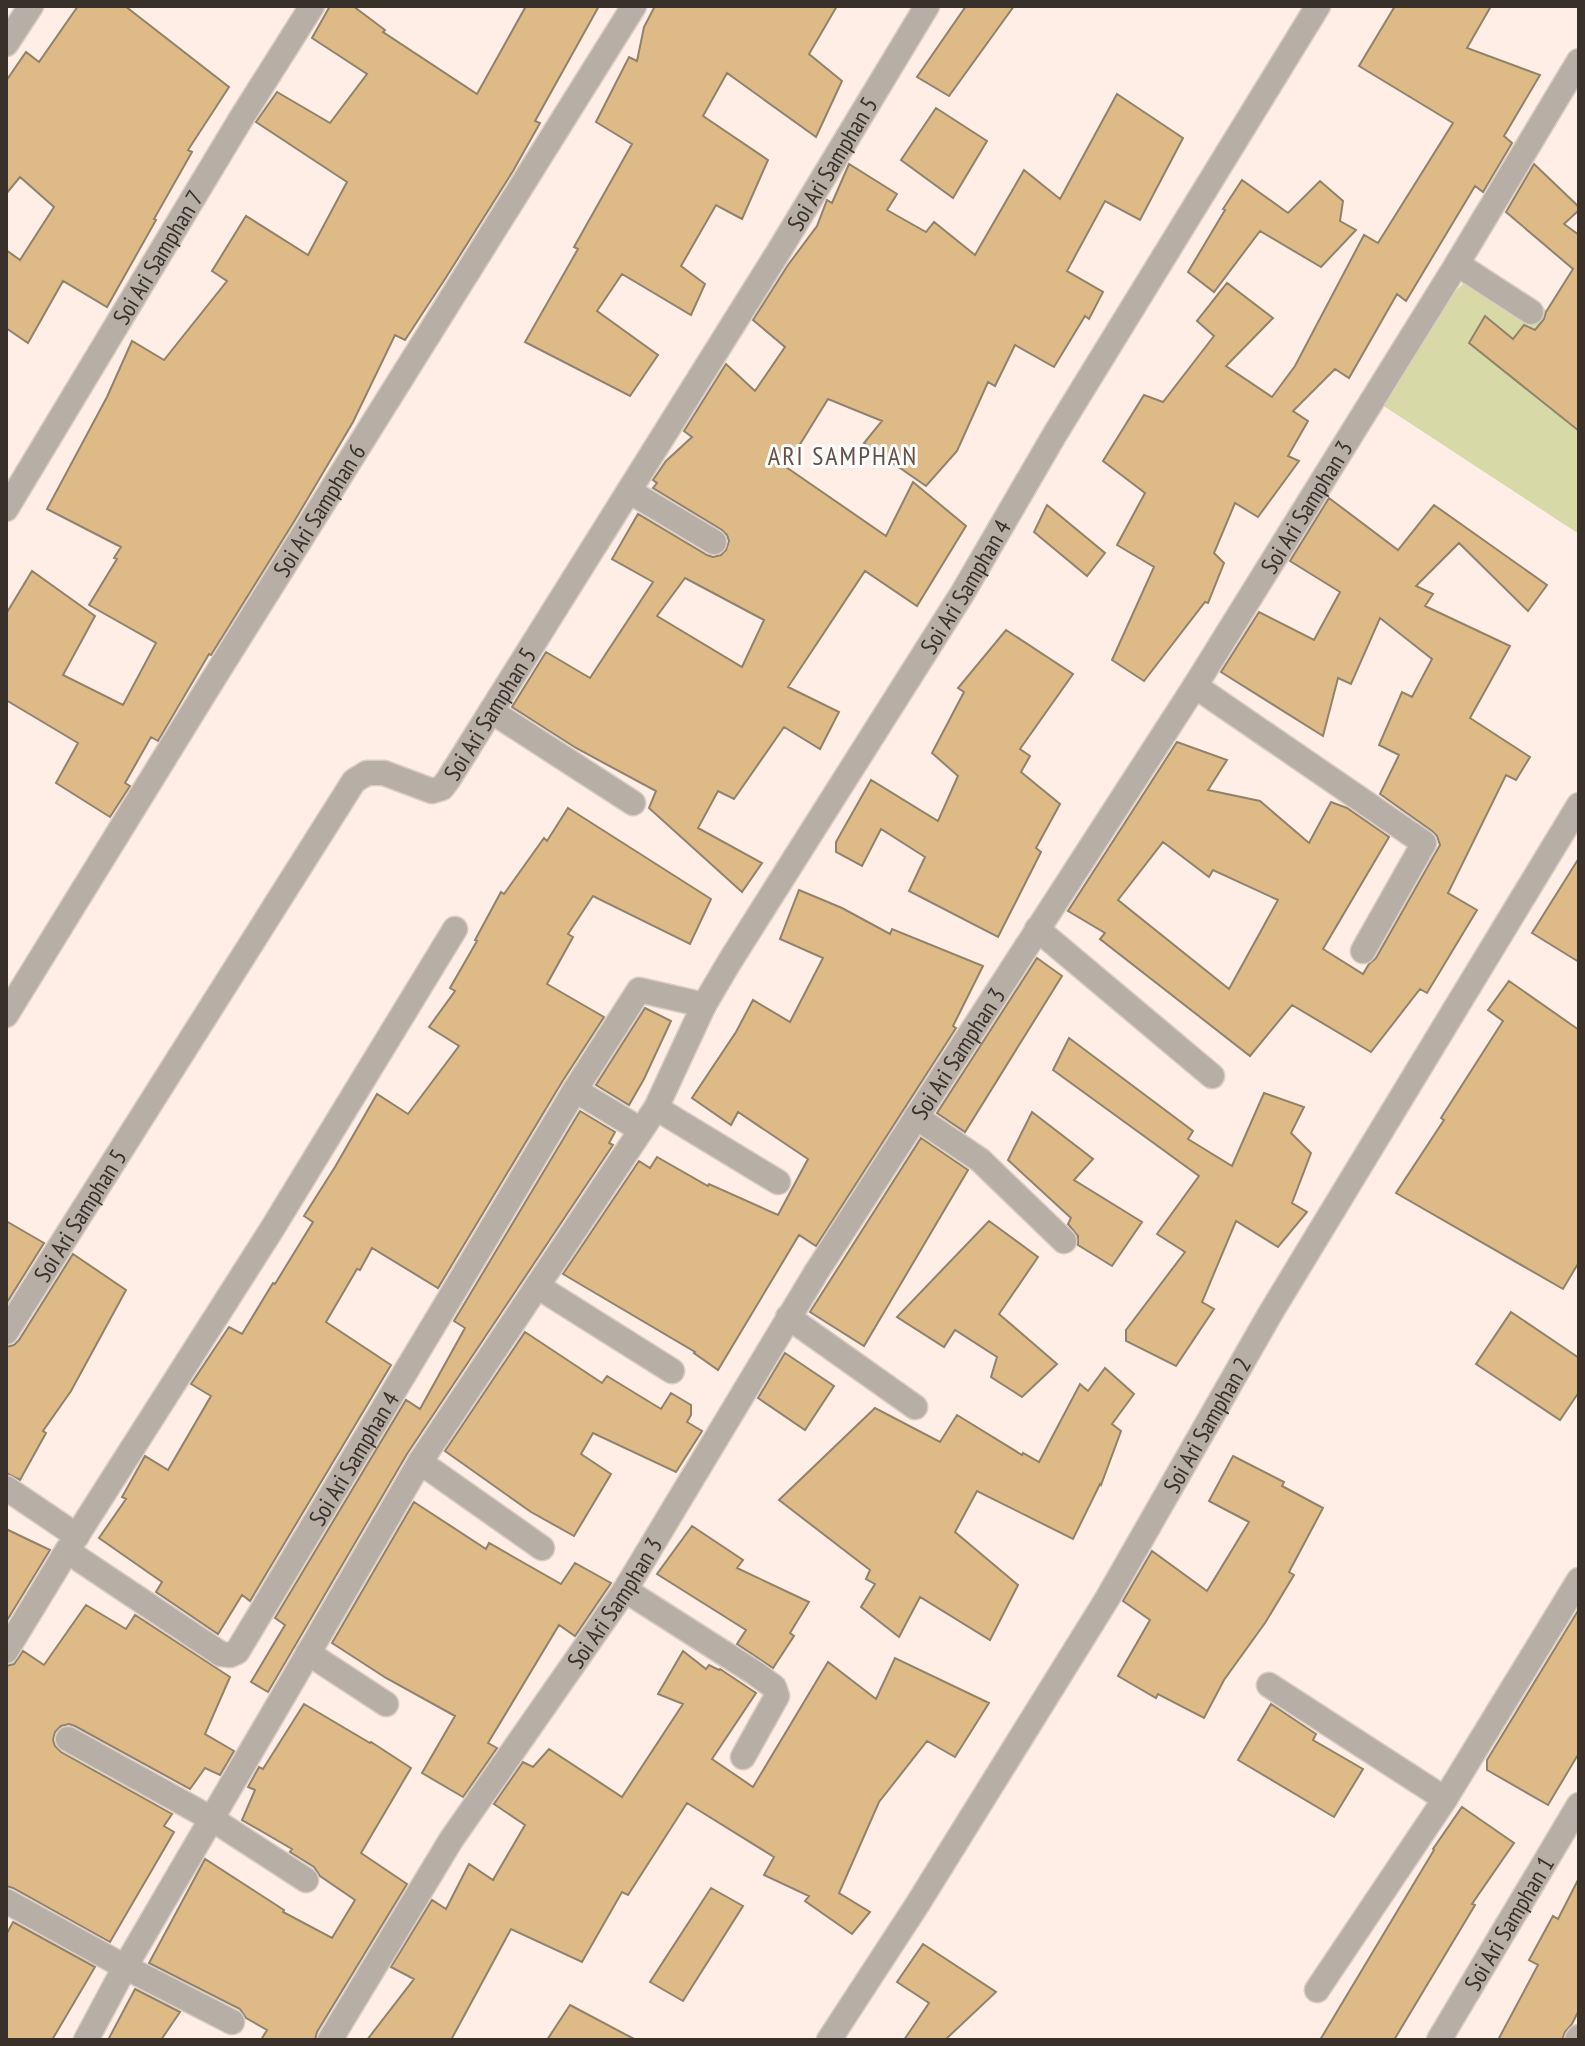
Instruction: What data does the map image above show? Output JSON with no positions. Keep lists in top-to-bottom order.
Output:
{
  "streets": {
    "street": [
      "Soi Ari Samphan 5",
      "Soi Ari Samphan 7",
      "Soi Ari Samphan 3",
      "Soi Ari Samphan 6",
      "Soi Ari Samphan 4",
      "Soi Ari Samphan 2",
      "Soi Ari Samphan 1"
    ]
  },
  "districts": ["ARI SAMPHAN"]
}
